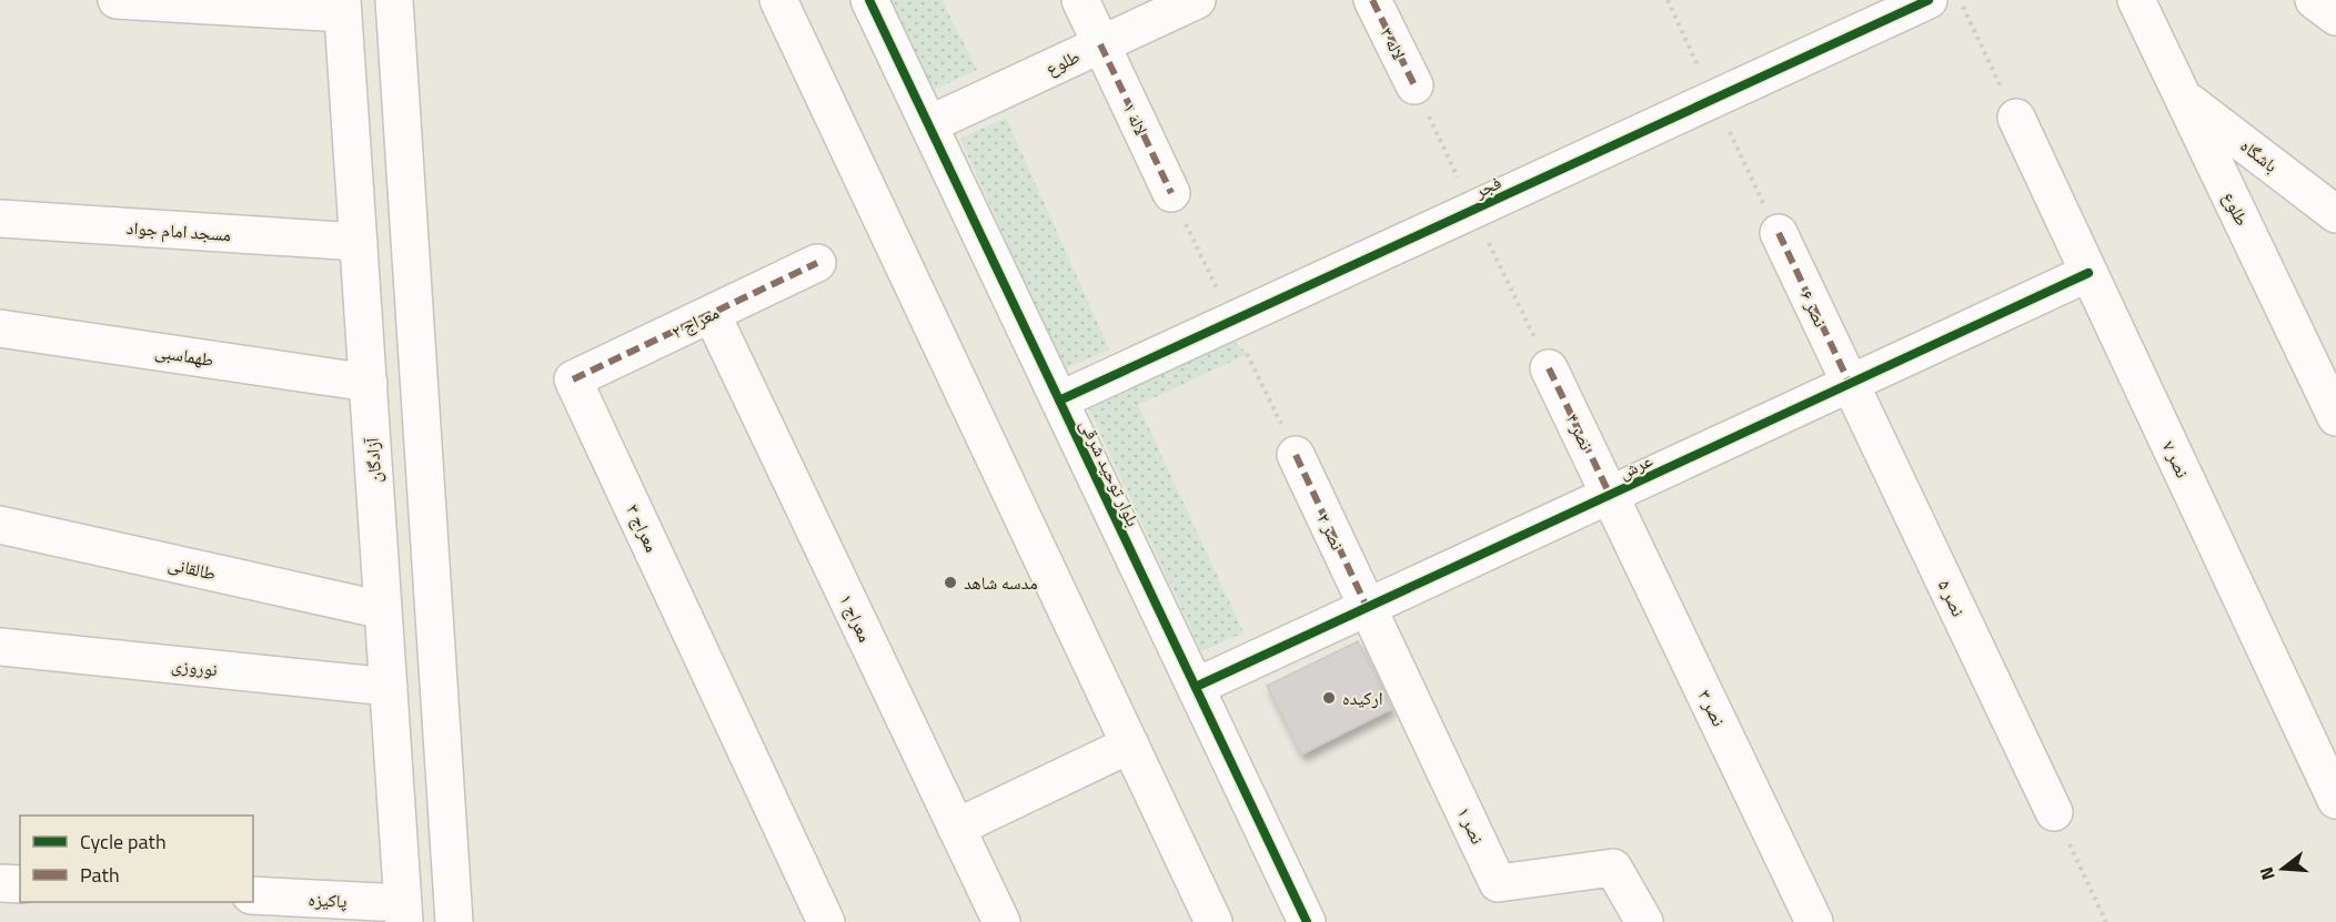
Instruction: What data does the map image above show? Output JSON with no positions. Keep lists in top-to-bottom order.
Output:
{
  "streets": {
    "street": [
      "لاله ۳",
      "طلوع",
      "لاله ۱",
      "باشگاه",
      "فجر",
      "مسجد امام جواد",
      "نصر ۶",
      "معراج ۲",
      "طهماسبی",
      "نصر ۴",
      "نصر ۷",
      "آزادگان",
      "عرش",
      "بلوار توحید شرقی",
      "معراج ۳",
      "نصر ۲",
      "طالقانی",
      "نصر ۵",
      "معراج ۱",
      "نوروزی",
      "نصر ۳",
      "نصر ۱",
      "پاکیزه"
    ]
  },
  "crossings": [
    ["طلوع", "لاله ۱"],
    ["طلوع", "باشگاه"],
    ["طلوع", "بلوار توحید شرقی"],
    ["فجر", "بلوار توحید شرقی"],
    ["مسجد امام جواد", "آزادگان"],
    ["نصر ۶", "عرش"],
    ["نصر ۶", "نصر ۵"],
    ["معراج ۲", "معراج ۳"],
    ["معراج ۲", "معراج ۱"],
    ["طهماسبی", "آزادگان"],
    ["نصر ۴", "عرش"],
    ["نصر ۴", "نصر ۳"],
    ["نصر ۷", "عرش"],
    ["آزادگان", "طالقانی"],
    ["آزادگان", "نوروزی"],
    ["آزادگان", "پاکیزه"],
    ["عرش", "بلوار توحید شرقی"],
    ["عرش", "نصر ۲"],
    ["عرش", "نصر ۵"],
    ["عرش", "نصر ۳"],
    ["عرش", "نصر ۱"],
    ["نصر ۲", "نصر ۱"]
  ],
  "places": ["مدسه شاهد", "ارکیده"],
  "legend": ["Cycle path", "Path"],
  "north": "left"
}
